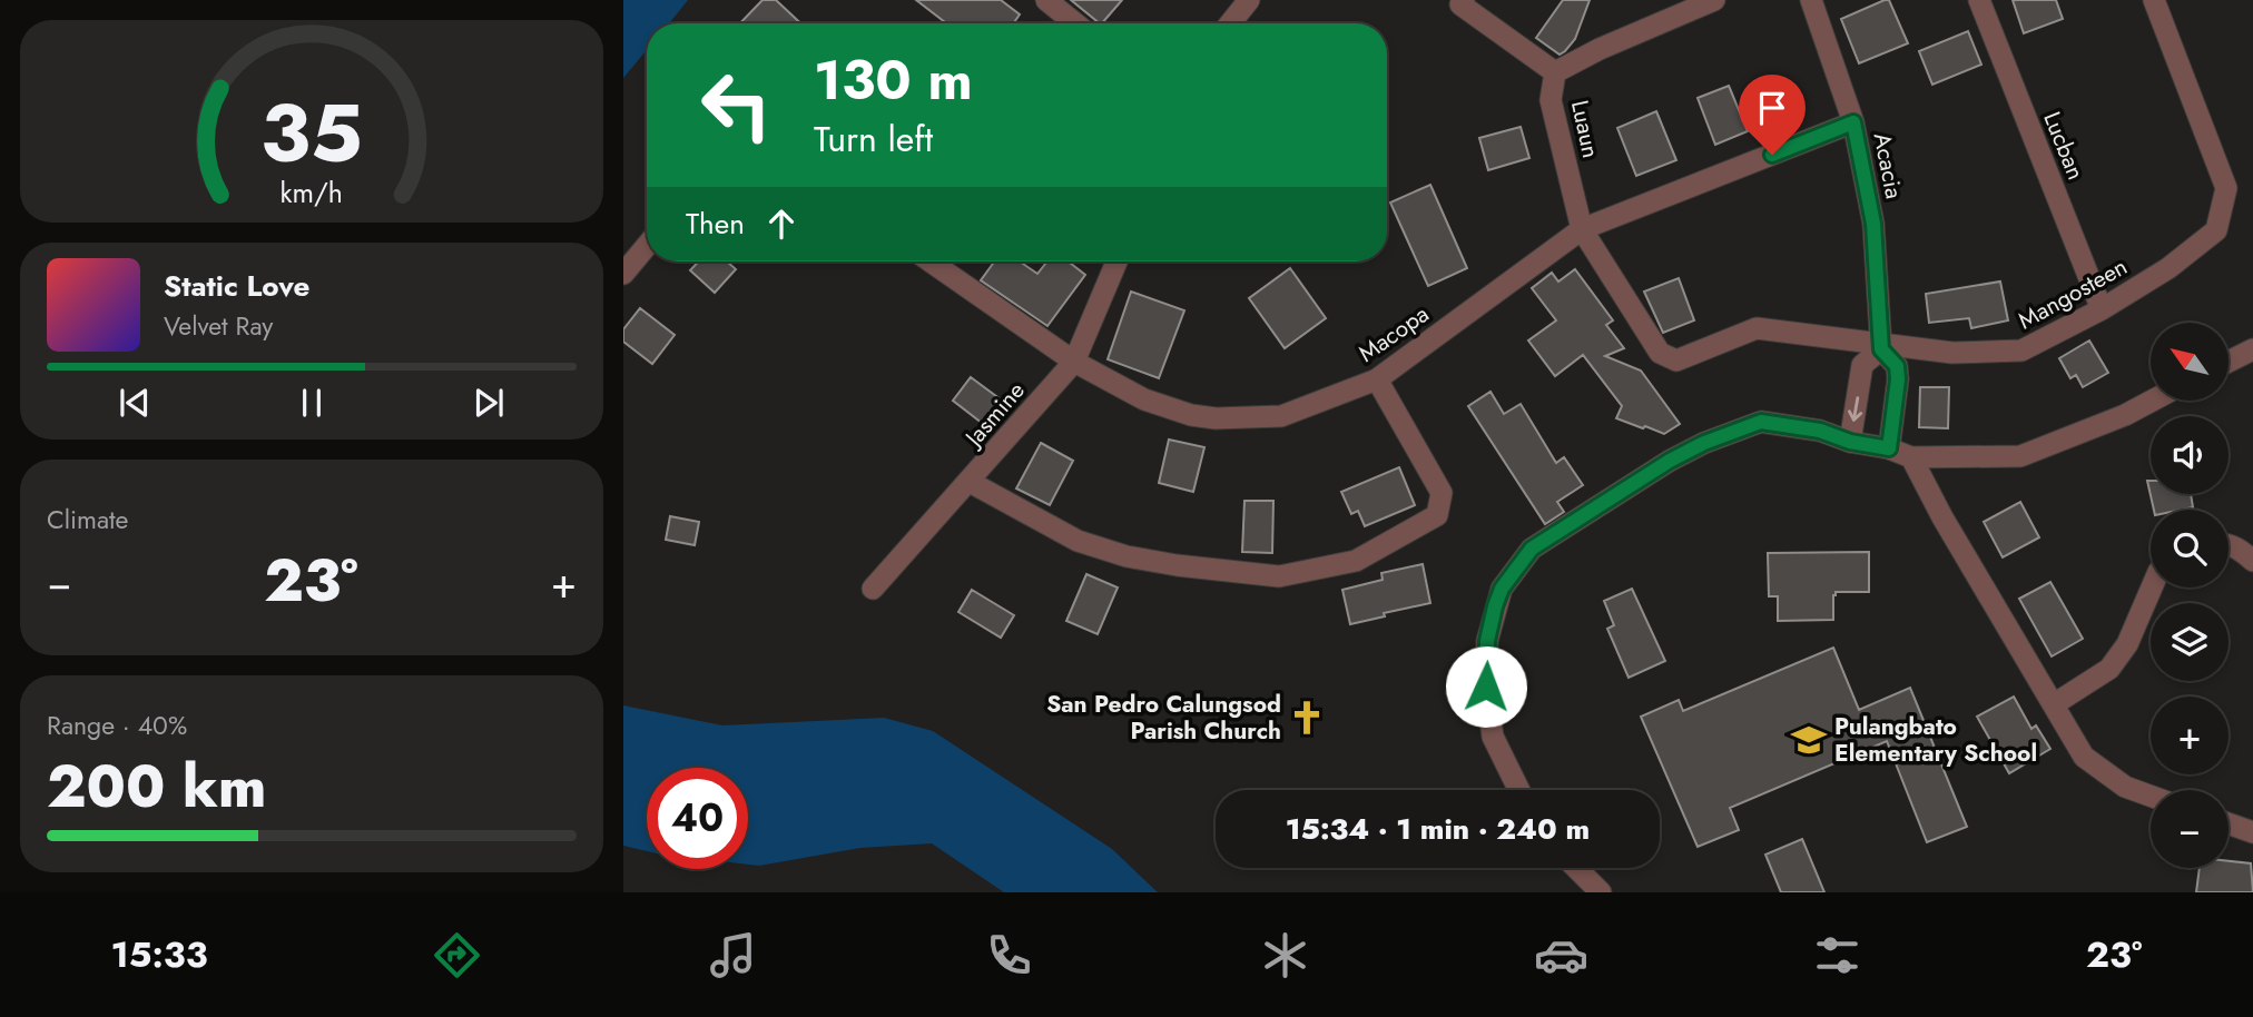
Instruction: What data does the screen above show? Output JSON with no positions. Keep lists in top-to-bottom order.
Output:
{
  "streets": {
    "street": [
      "Luaun",
      "Lucban",
      "Acacia",
      "Mangosteen",
      "Macopa",
      "Jasmine"
    ]
  },
  "crossings": [
    ["Luaun", "Mangosteen"],
    ["Luaun", "Macopa"],
    ["Lucban", "Mangosteen"],
    ["Acacia", "Mangosteen"],
    ["Acacia", "Macopa"],
    ["Mangosteen", "Macopa"],
    ["Macopa", "Jasmine"]
  ],
  "places": {
    "church": ["San Pedro Calungsod Parish Church"],
    "school or university": ["Pulangbato Elementary School"]
  },
  "north": "top left",
  "page": {
    "turn": ["130 m", "Turn left"],
    "then": "Then",
    "song": ["Static Love", "Velvet Ray"],
    "map_buttons": ["+", "−"],
    "tile": [
      "Climate",
      ["Range · 40%", "200 km"]
    ],
    "heat": ["−", "23°", "+"],
    "limit": "40",
    "trip": "15:34 · 1 min · 240 m",
    "tabs": ["15:33", "23°"],
    "gauge": ["35", "km/h"]
  }
}
